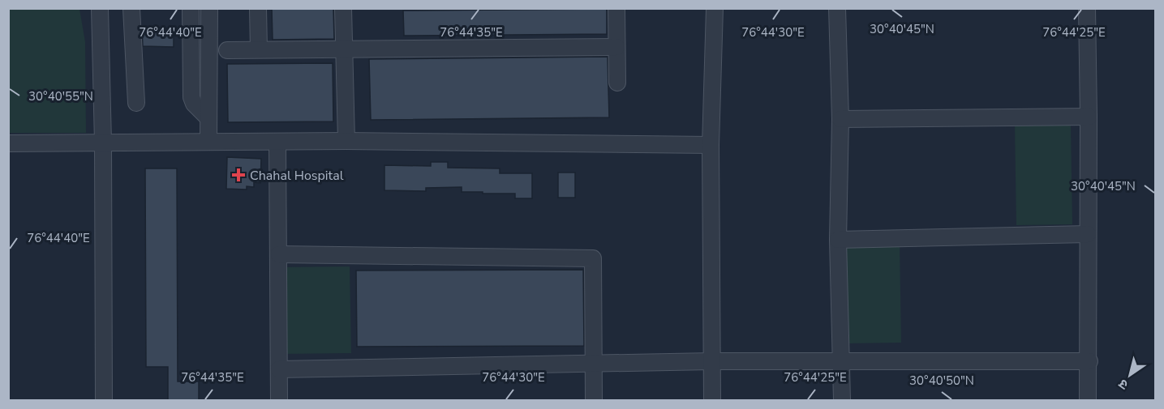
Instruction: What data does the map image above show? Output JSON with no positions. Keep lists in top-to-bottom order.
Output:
{
  "places": {
    "health": ["Chahal Hospital"]
  },
  "north": "bottom left",
  "coordinates": [
    "30°40'45\"N",
    "76°44'40\"E",
    "76°44'35\"E",
    "76°44'30\"E",
    "76°44'25\"E",
    "30°40'55\"N",
    "30°40'50\"N"
  ]
}
